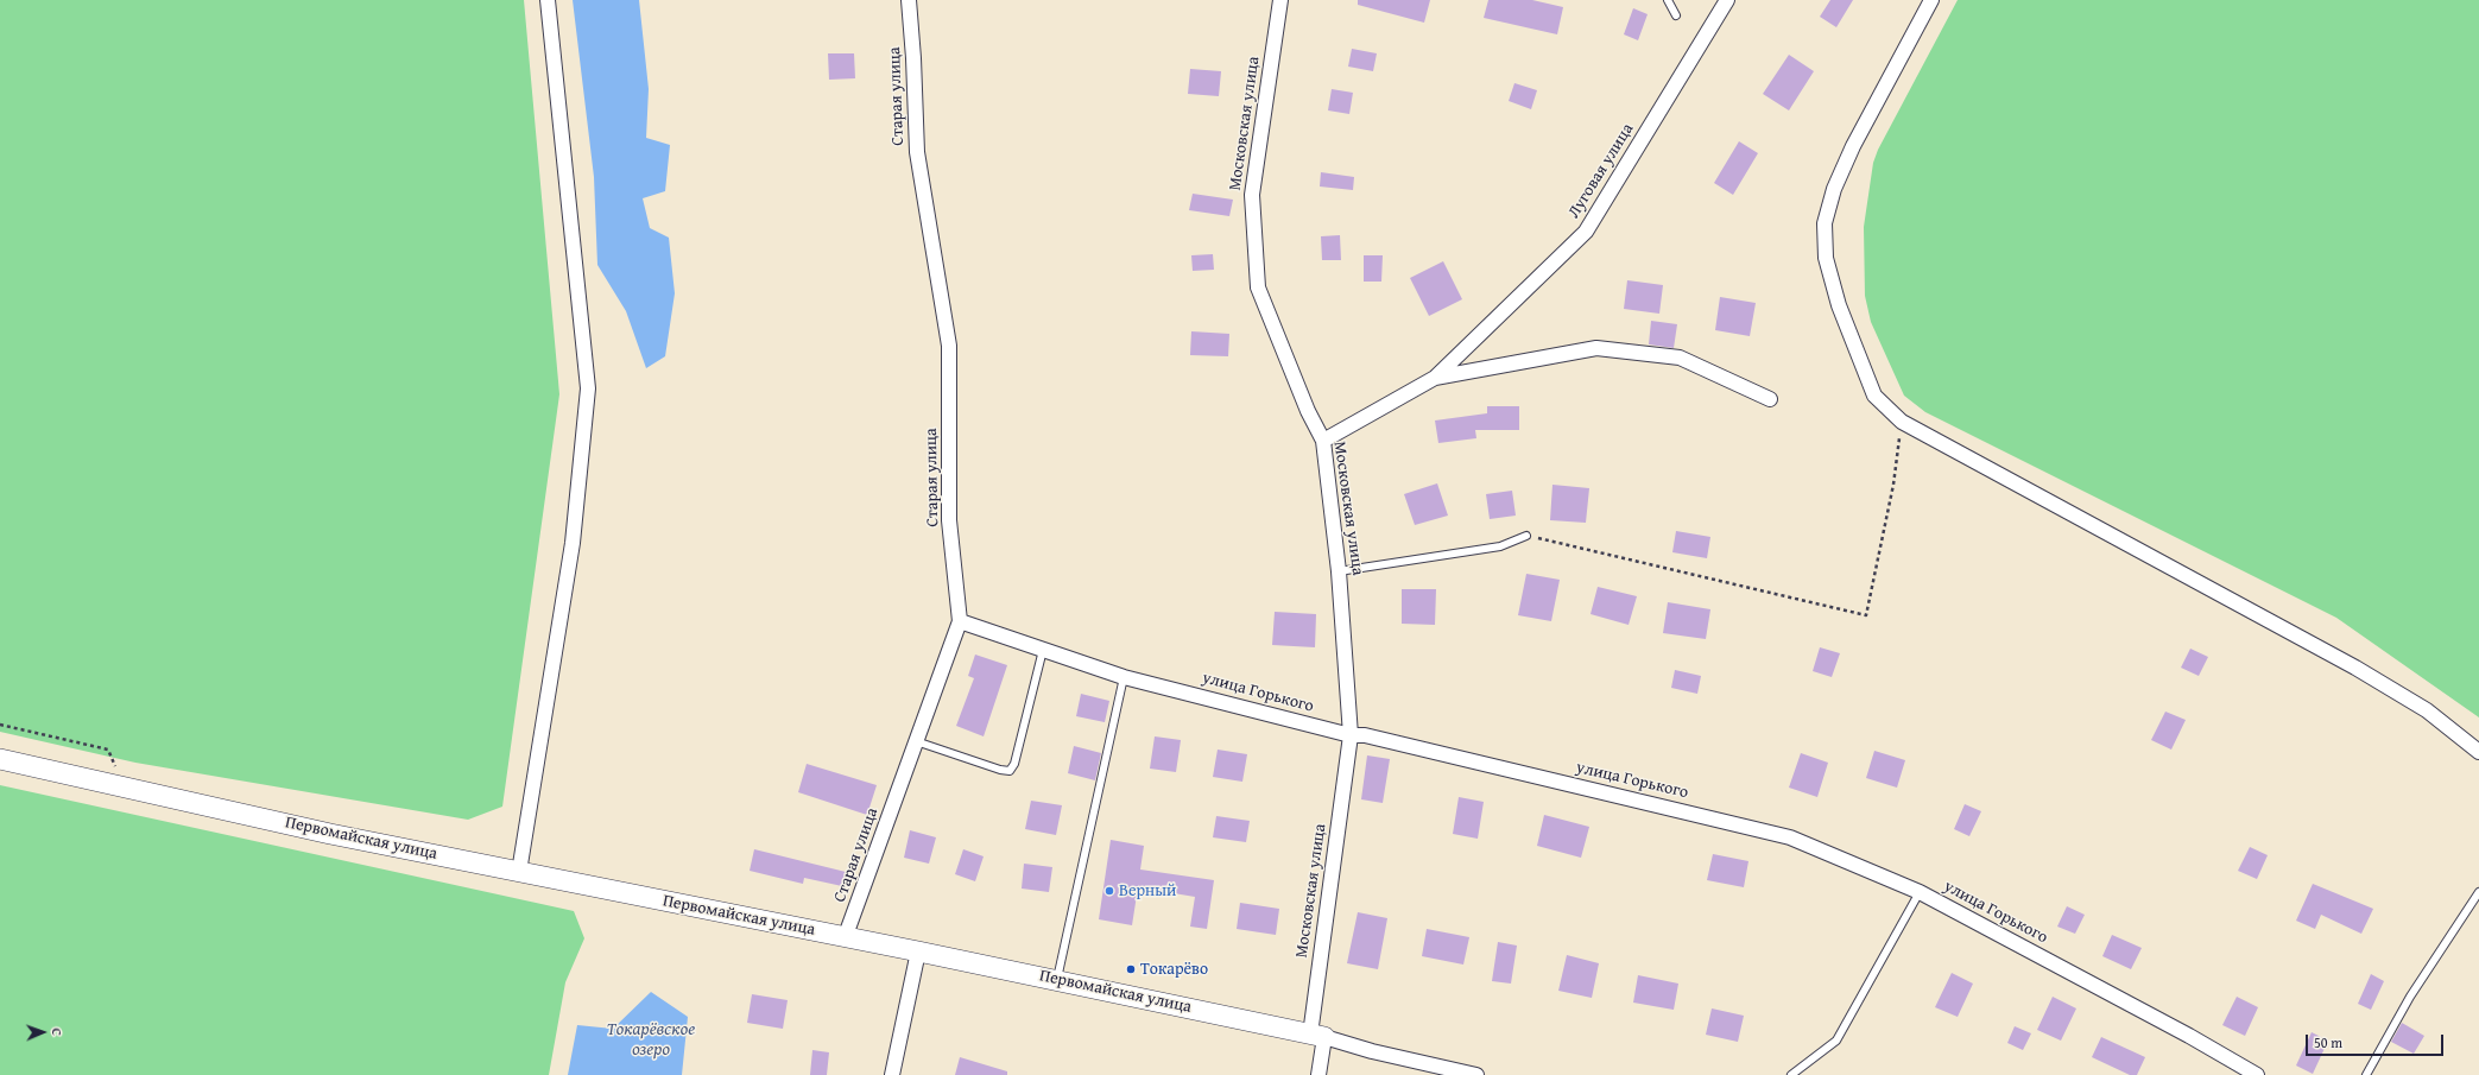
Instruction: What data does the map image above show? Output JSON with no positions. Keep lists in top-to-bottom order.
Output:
{
  "streets": {
    "street": [
      "Старая улица",
      "Московская улица",
      "Луговая улица",
      "улица Горького",
      "Первомайская улица"
    ]
  },
  "crossings": [
    ["Старая улица", "улица Горького"],
    ["Старая улица", "Первомайская улица"],
    ["Московская улица", "улица Горького"],
    ["Московская улица", "Первомайская улица"]
  ],
  "water": ["Токарёвское озеро"],
  "places": ["Верный", "Токарёво"],
  "scale_bar": "50 m",
  "north": "right"
}
